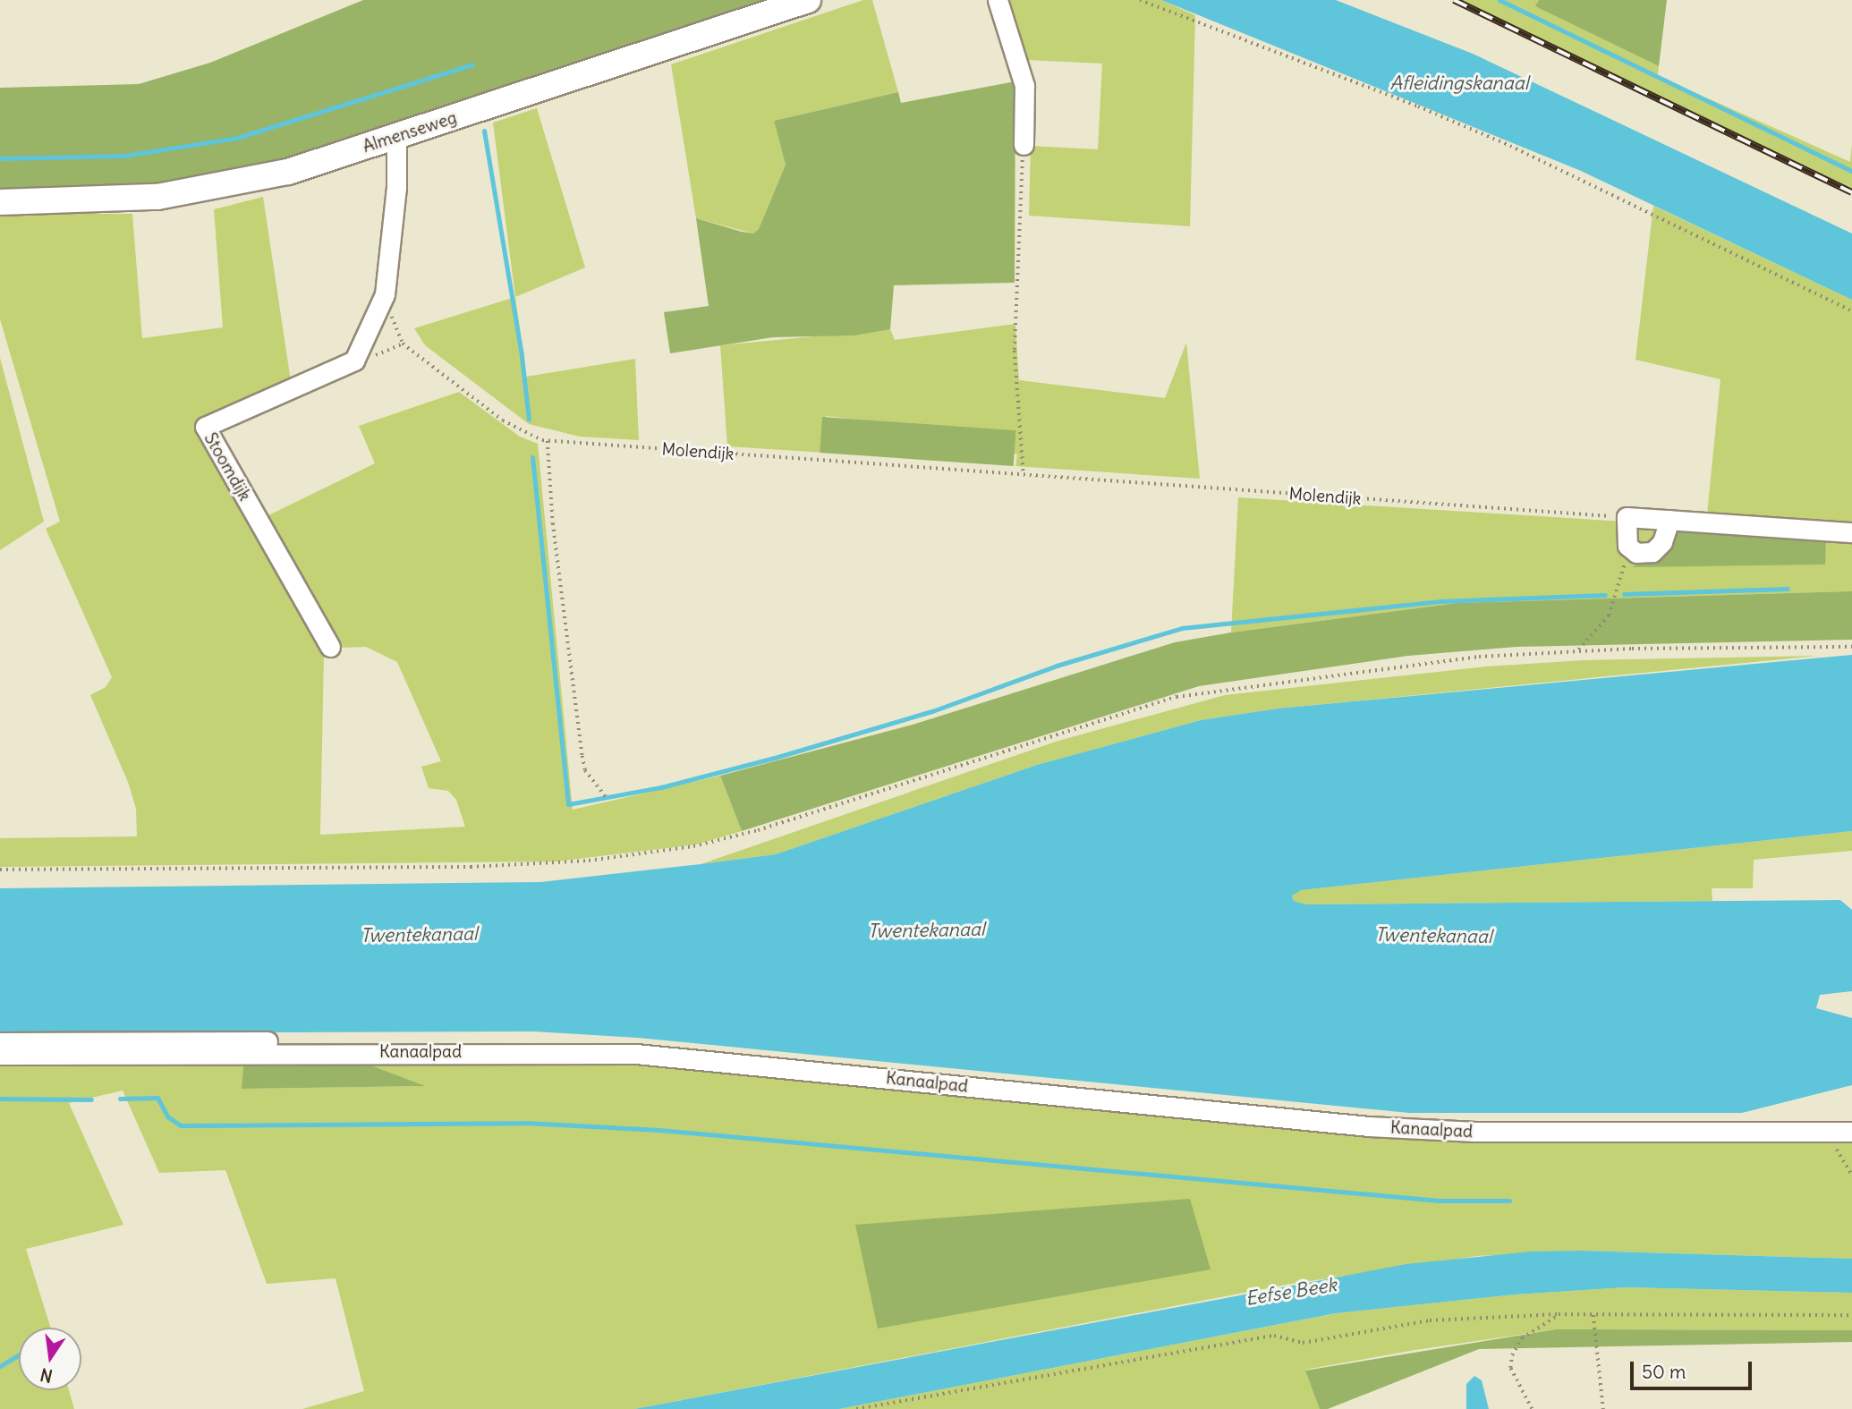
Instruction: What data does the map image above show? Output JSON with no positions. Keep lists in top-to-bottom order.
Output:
{
  "streets": {
    "main road": ["Almenseweg"],
    "street": ["Stoomdijk", "Kanaalpad"],
    "path": ["Molendijk"]
  },
  "water": ["Afleidingskanaal", "Twentekanaal", "Eefse Beek"],
  "scale_bar": "50 m",
  "north": "bottom"
}
